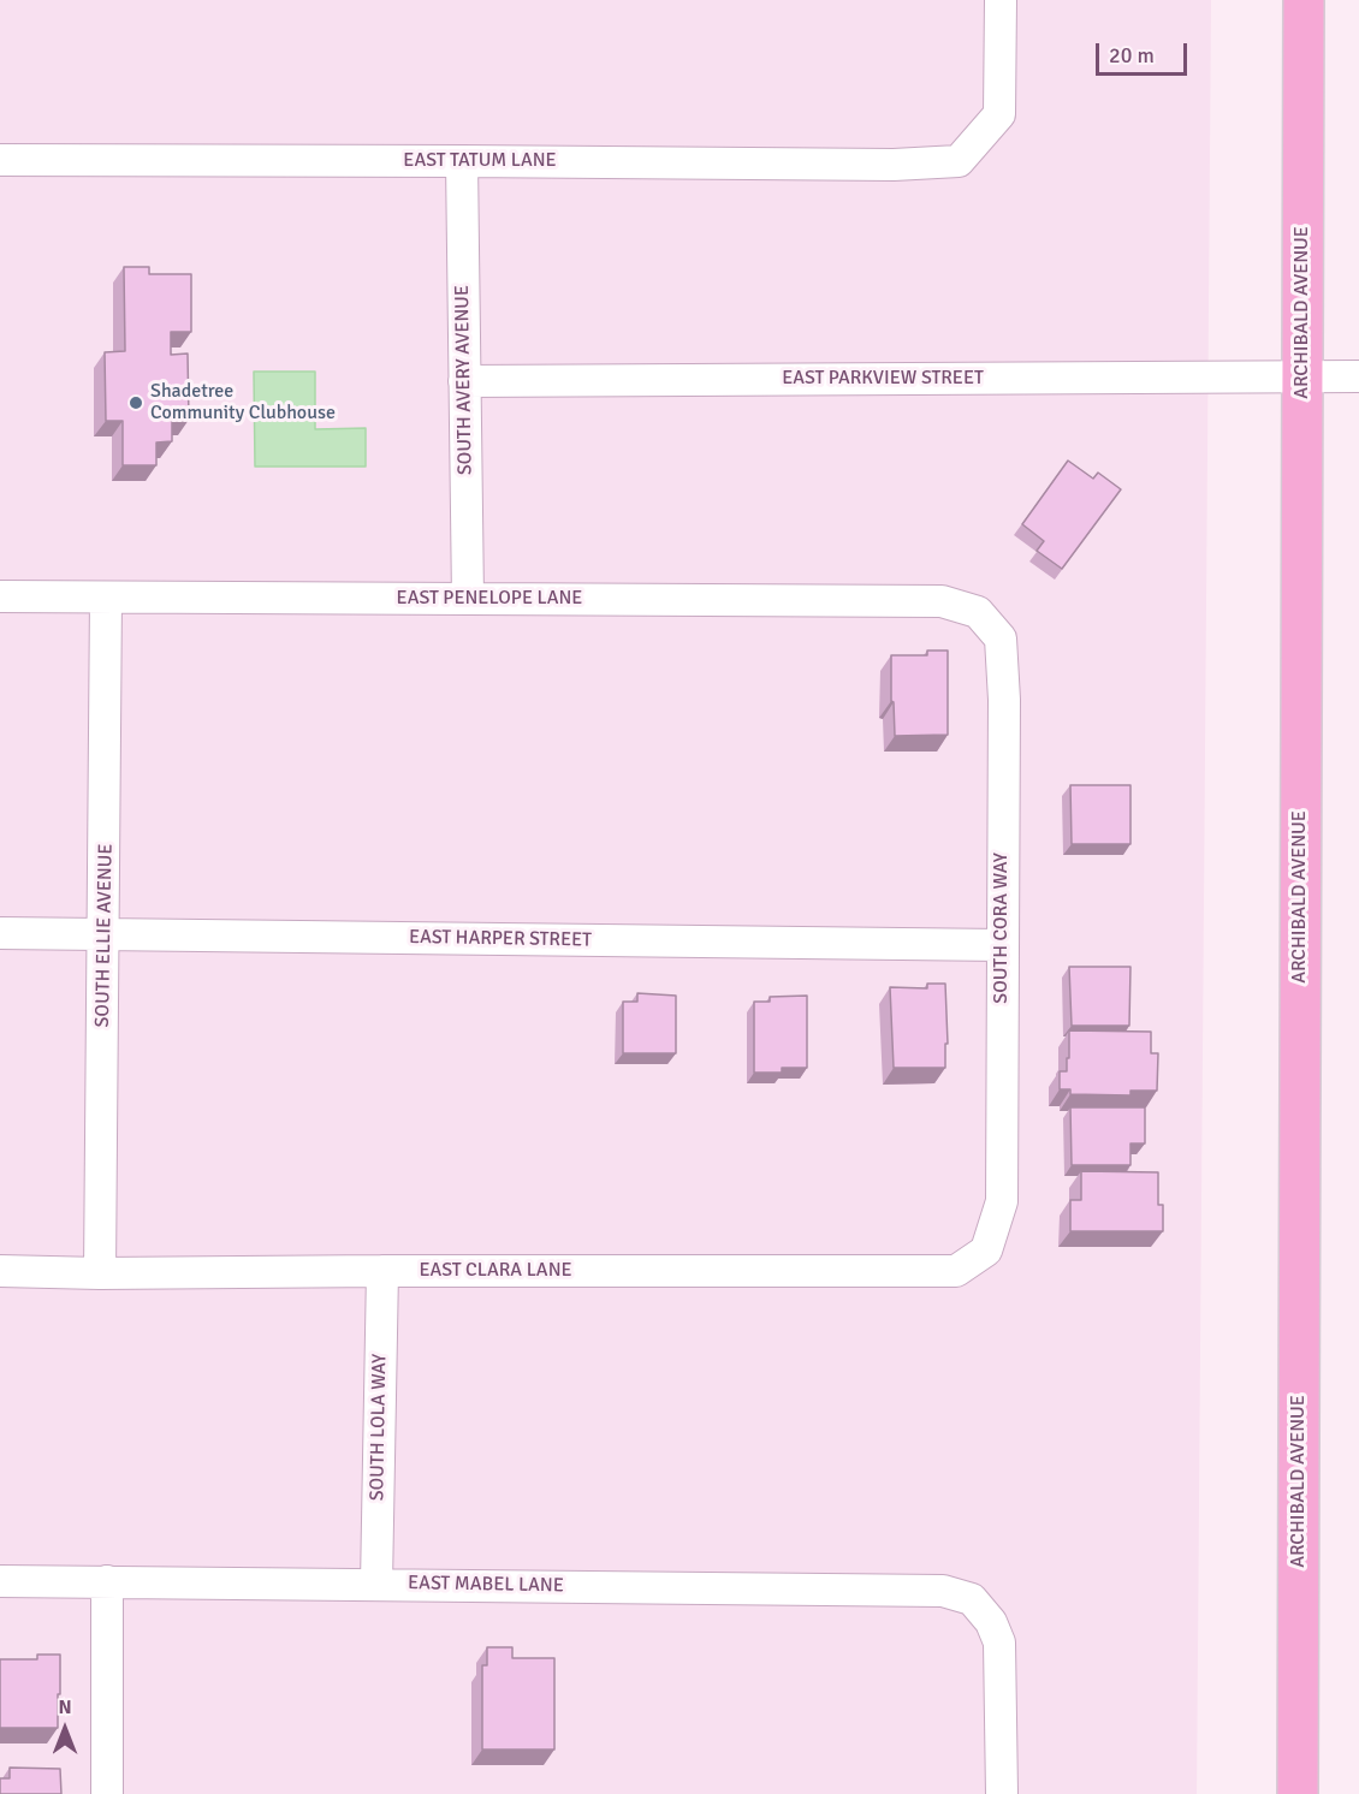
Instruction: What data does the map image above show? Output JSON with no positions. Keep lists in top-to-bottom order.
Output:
{
  "streets": {
    "main road": ["ARCHIBALD AVENUE"],
    "street": [
      "EAST TATUM LANE",
      "EAST PARKVIEW STREET",
      "SOUTH AVERY AVENUE",
      "EAST PENELOPE LANE",
      "SOUTH CORA WAY",
      "SOUTH ELLIE AVENUE",
      "EAST HARPER STREET",
      "EAST CLARA LANE",
      "SOUTH LOLA WAY",
      "EAST MABEL LANE"
    ]
  },
  "crossings": [
    ["EAST TATUM LANE", "SOUTH AVERY AVENUE"],
    ["ARCHIBALD AVENUE", "EAST PARKVIEW STREET"],
    ["EAST PARKVIEW STREET", "SOUTH AVERY AVENUE"],
    ["SOUTH AVERY AVENUE", "EAST PENELOPE LANE"],
    ["EAST PENELOPE LANE", "SOUTH CORA WAY"],
    ["EAST PENELOPE LANE", "SOUTH ELLIE AVENUE"],
    ["SOUTH CORA WAY", "EAST HARPER STREET"],
    ["SOUTH CORA WAY", "EAST CLARA LANE"],
    ["SOUTH ELLIE AVENUE", "EAST HARPER STREET"],
    ["SOUTH ELLIE AVENUE", "EAST CLARA LANE"],
    ["EAST CLARA LANE", "SOUTH LOLA WAY"],
    ["SOUTH LOLA WAY", "EAST MABEL LANE"]
  ],
  "places": ["Shadetree Community Clubhouse"],
  "scale_bar": "20 m",
  "north": "top"
}
